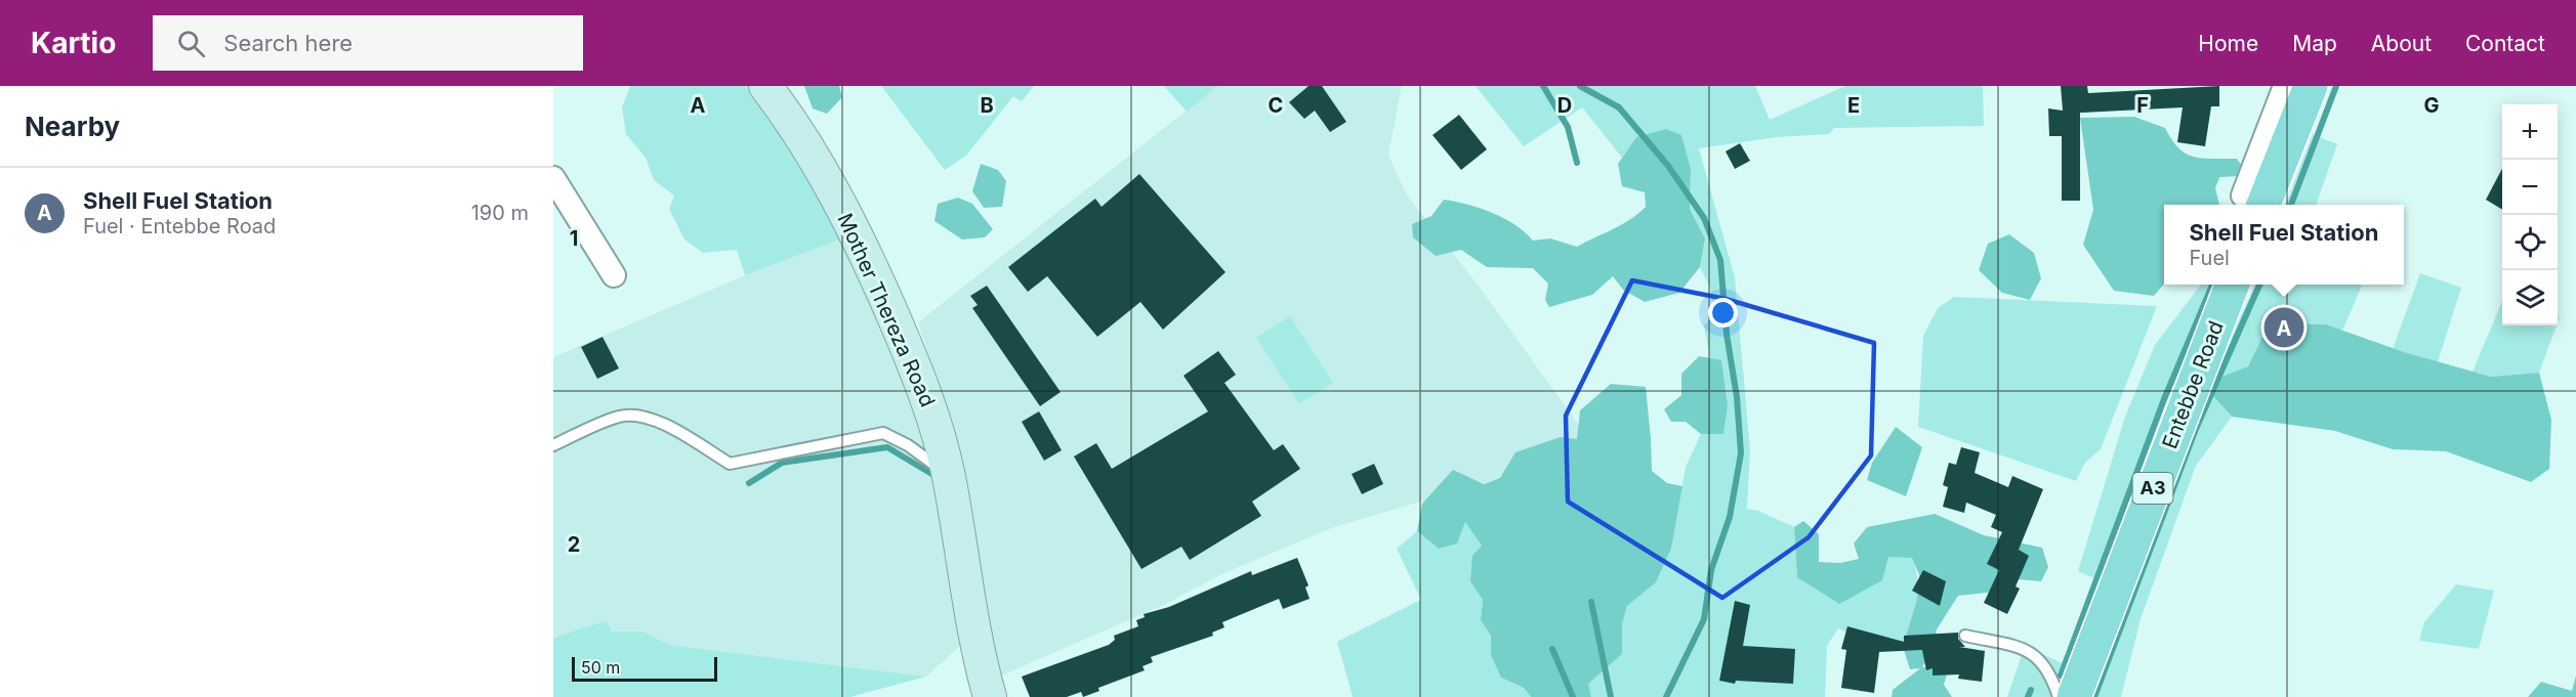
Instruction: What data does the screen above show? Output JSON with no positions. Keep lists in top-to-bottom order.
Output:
{
  "streets": {
    "main road": ["Entebbe Road", "A3"],
    "street": ["Mother Thereza Road"]
  },
  "scale_bar": "50 m",
  "page": {
    "header": "Kartio",
    "search": "Search here",
    "nav": [
      "Home",
      "Map",
      "About",
      "Contact"
    ],
    "heading": "Nearby",
    "map_buttons": ["+", "−"],
    "list": [
      {
        "mark": "A",
        "name": "Shell Fuel Station",
        "note": "Fuel · Entebbe Road",
        "value": "190 m"
      }
    ],
    "popup": ["Shell Fuel Station", "Fuel"],
    "pins": "A",
    "scale": "50 m"
  },
  "grid": {
    "columns": [
      "A",
      "B",
      "C",
      "D",
      "E",
      "F",
      "G"
    ],
    "rows": ["1", "2"]
  }
}
